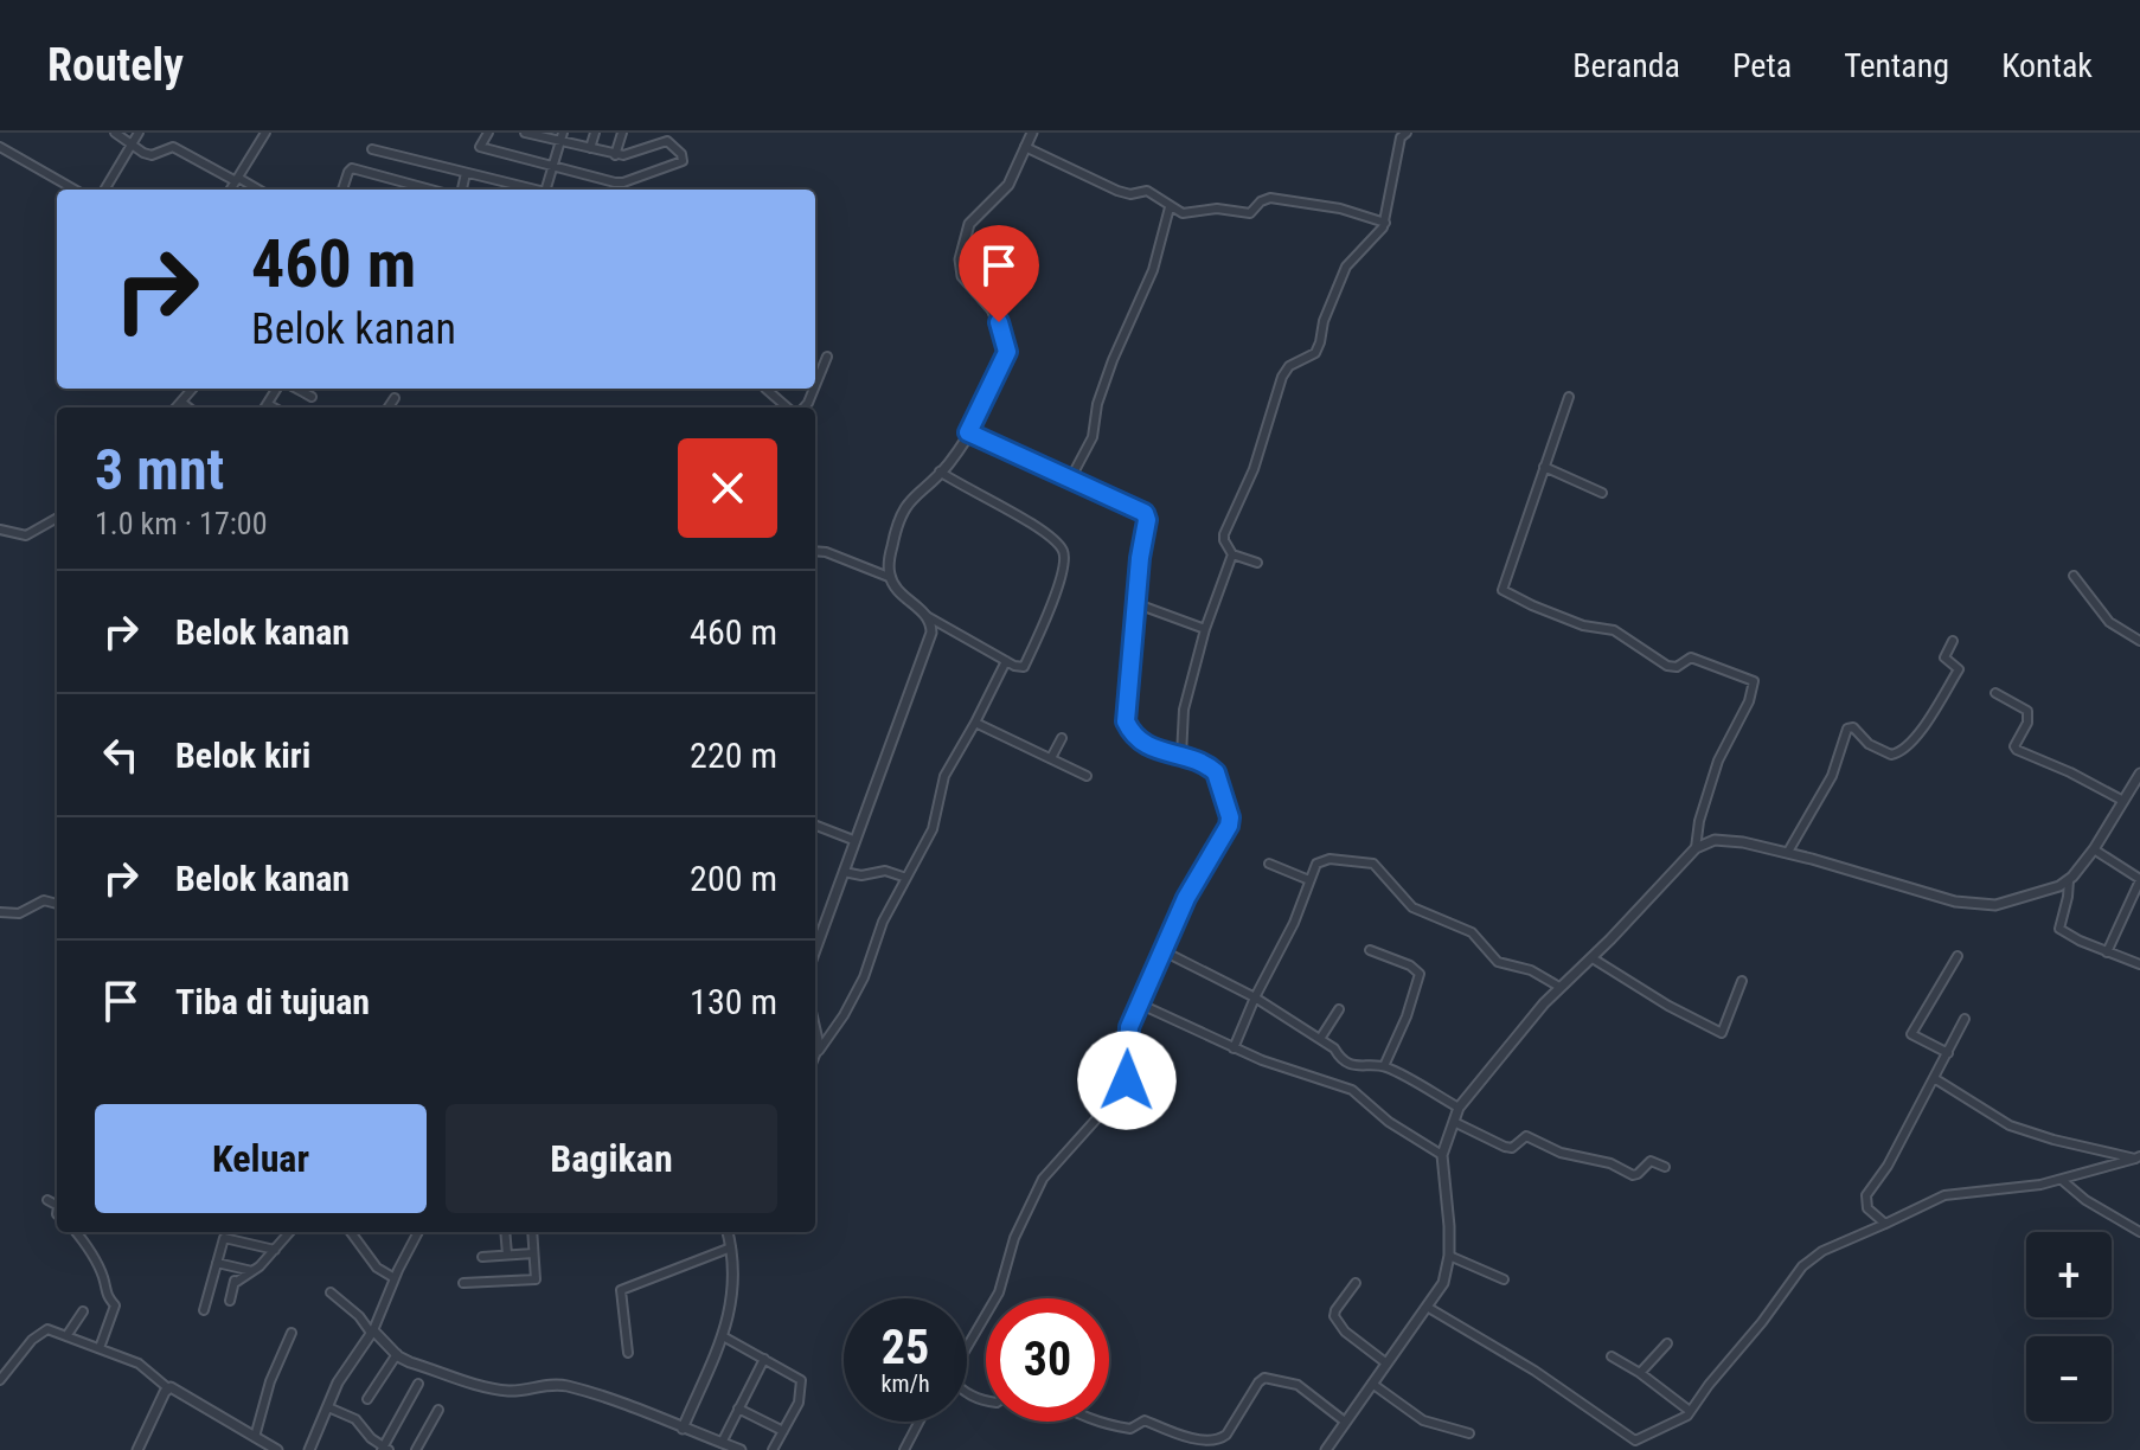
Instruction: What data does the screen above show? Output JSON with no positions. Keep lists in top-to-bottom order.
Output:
{
  "page": {
    "header": "Routely",
    "nav": [
      "Beranda",
      "Peta",
      "Tentang",
      "Kontak"
    ],
    "turn": ["460 m", "Belok kanan"],
    "heading": ["3 mnt", "1.0 km · 17:00"],
    "list": [
      {
        "name": "Belok kanan",
        "value": "460 m"
      },
      {
        "name": "Belok kiri",
        "value": "220 m"
      },
      {
        "name": "Belok kanan",
        "value": "200 m"
      },
      {
        "name": "Tiba di tujuan",
        "value": "130 m"
      }
    ],
    "buttons": ["Keluar", "Bagikan"],
    "map_buttons": ["+", "−"],
    "speed": "25 km/h",
    "limit": "30"
  }
}
